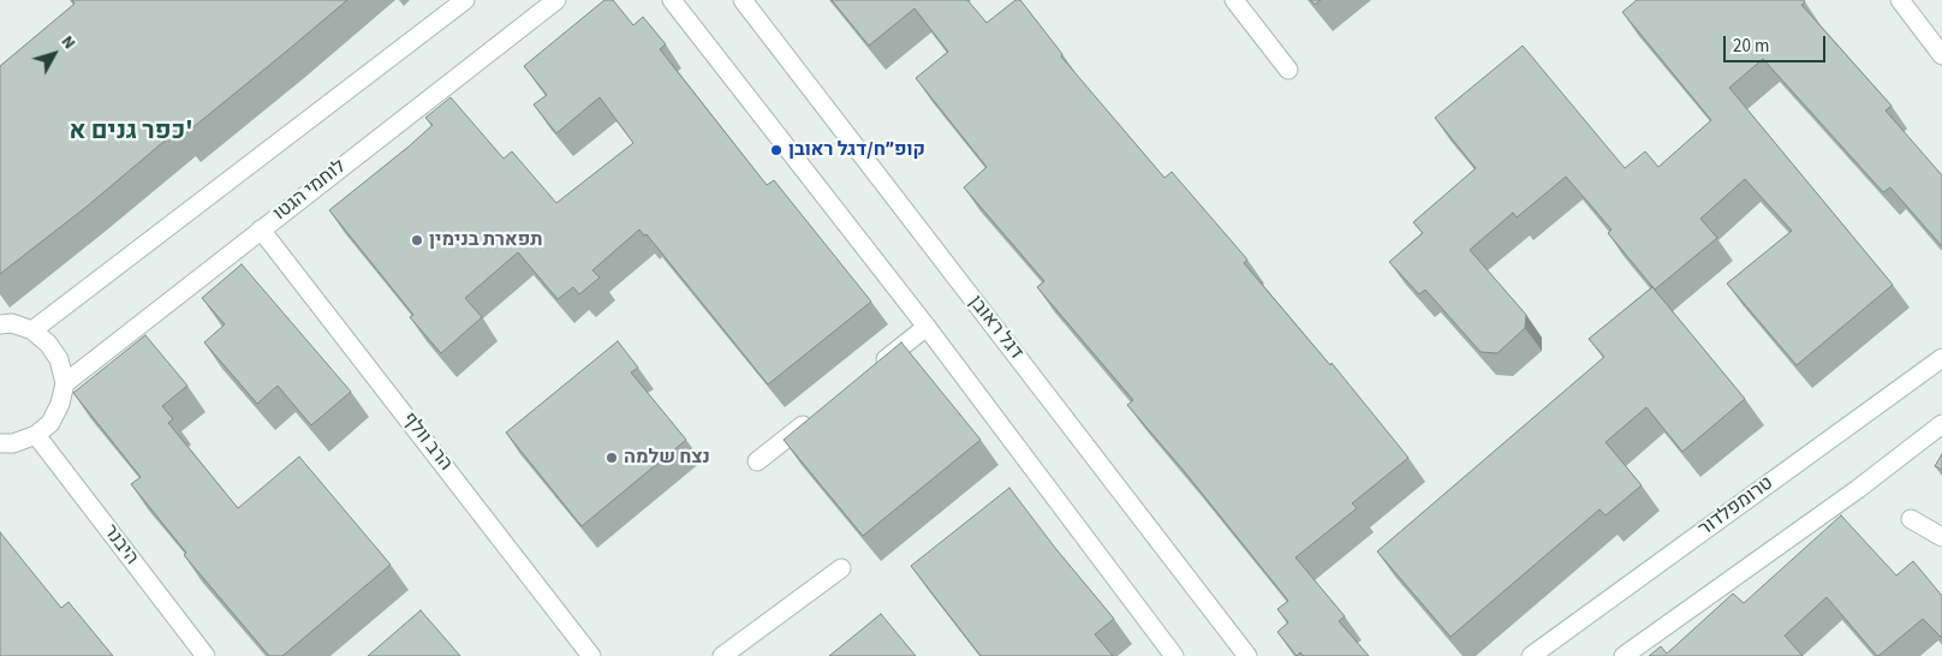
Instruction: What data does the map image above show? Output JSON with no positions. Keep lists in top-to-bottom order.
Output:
{
  "streets": {
    "street": [
      "לוחמי הגטו",
      "דגל ראובן",
      "הרב וולף",
      "טרומפלדור",
      "היבנר"
    ]
  },
  "crossings": [
    ["לוחמי הגטו", "הרב וולף"]
  ],
  "districts": ["כפר גנים א'"],
  "places": ["קופ״ח/דגל ראובן", "תפארת בנימין", "נצח שלמה"],
  "scale_bar": "20 m",
  "north": "top right"
}
